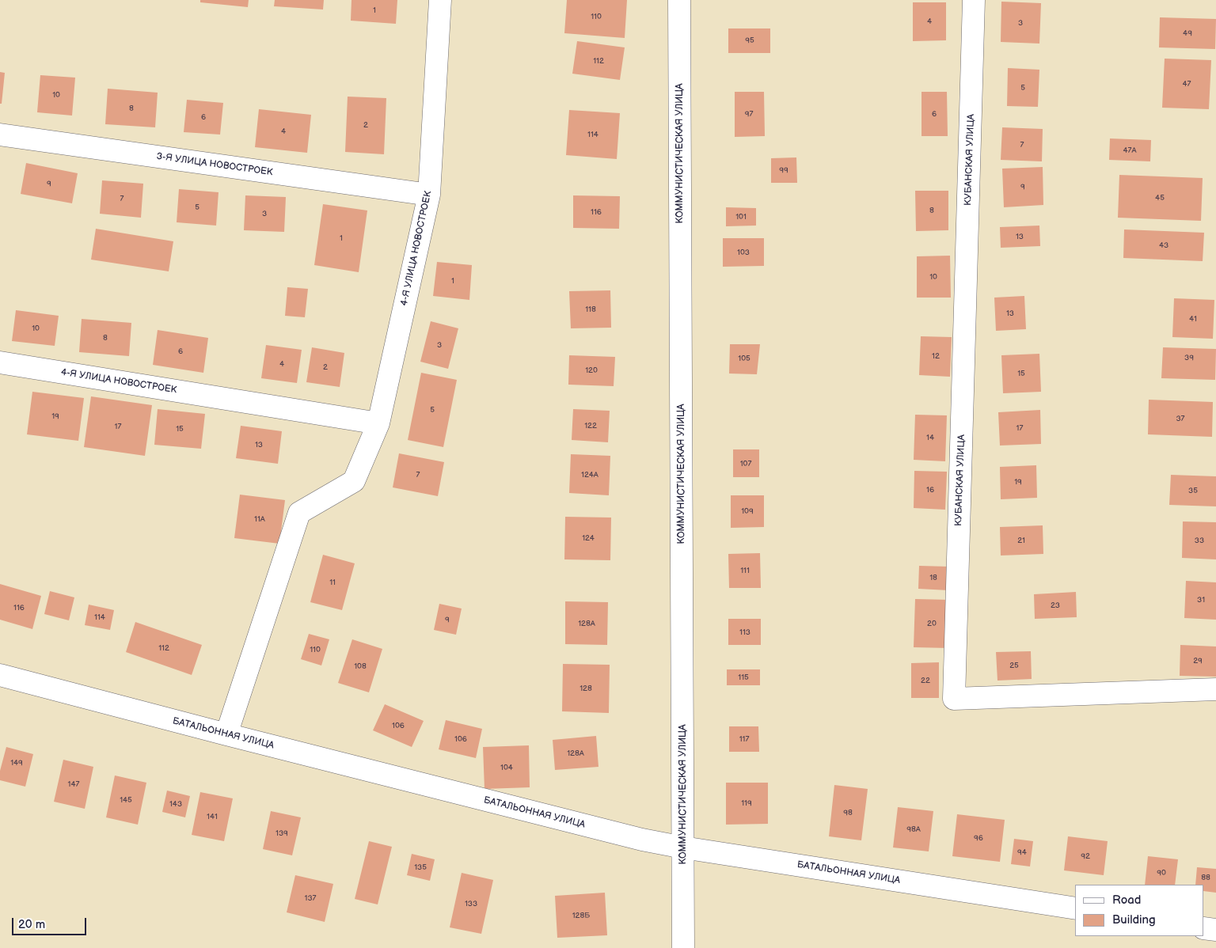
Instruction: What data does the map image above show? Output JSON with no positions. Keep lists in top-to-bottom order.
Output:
{
  "streets": {
    "street": [
      "КОММУНИСТИЧЕСКАЯ УЛИЦА",
      "КУБАНСКАЯ УЛИЦА",
      "3-Я УЛИЦА НОВОСТРОЕК",
      "4-Я УЛИЦА НОВОСТРОЕК",
      "БАТАЛЬОННАЯ УЛИЦА"
    ]
  },
  "crossings": [
    ["КОММУНИСТИЧЕСКАЯ УЛИЦА", "БАТАЛЬОННАЯ УЛИЦА"],
    ["3-Я УЛИЦА НОВОСТРОЕК", "4-Я УЛИЦА НОВОСТРОЕК"],
    ["4-Я УЛИЦА НОВОСТРОЕК", "БАТАЛЬОННАЯ УЛИЦА"]
  ],
  "house_numbers": [
    "1",
    "110",
    "4",
    "3",
    "49",
    "95",
    "112",
    "47",
    "5",
    "10",
    "8",
    "97",
    "6",
    "6",
    "2",
    "4",
    "114",
    "7",
    "47А",
    "99",
    "9",
    "9",
    "45",
    "7",
    "5",
    "8",
    "116",
    "3",
    "101",
    "13",
    "1",
    "43",
    "103",
    "10",
    "1",
    "118",
    "13",
    "41",
    "10",
    "8",
    "3",
    "6",
    "12",
    "39",
    "105",
    "4",
    "2",
    "120",
    "15",
    "5",
    "19",
    "37",
    "122",
    "17",
    "17",
    "15",
    "14",
    "13",
    "107",
    "7",
    "124А",
    "19",
    "16",
    "35",
    "109",
    "11А",
    "124",
    "21",
    "33",
    "111",
    "18",
    "11",
    "31",
    "23",
    "116",
    "114",
    "9",
    "128А",
    "20",
    "113",
    "112",
    "110",
    "29",
    "25",
    "108",
    "115",
    "22",
    "128",
    "106",
    "106",
    "117",
    "128А",
    "149",
    "104",
    "147",
    "145",
    "119",
    "143",
    "98",
    "141",
    "98А",
    "139",
    "96",
    "94",
    "92",
    "135",
    "90",
    "88",
    "137",
    "133",
    "128Б"
  ],
  "legend": ["Road", "Building"],
  "scale_bar": "20 m"
}
